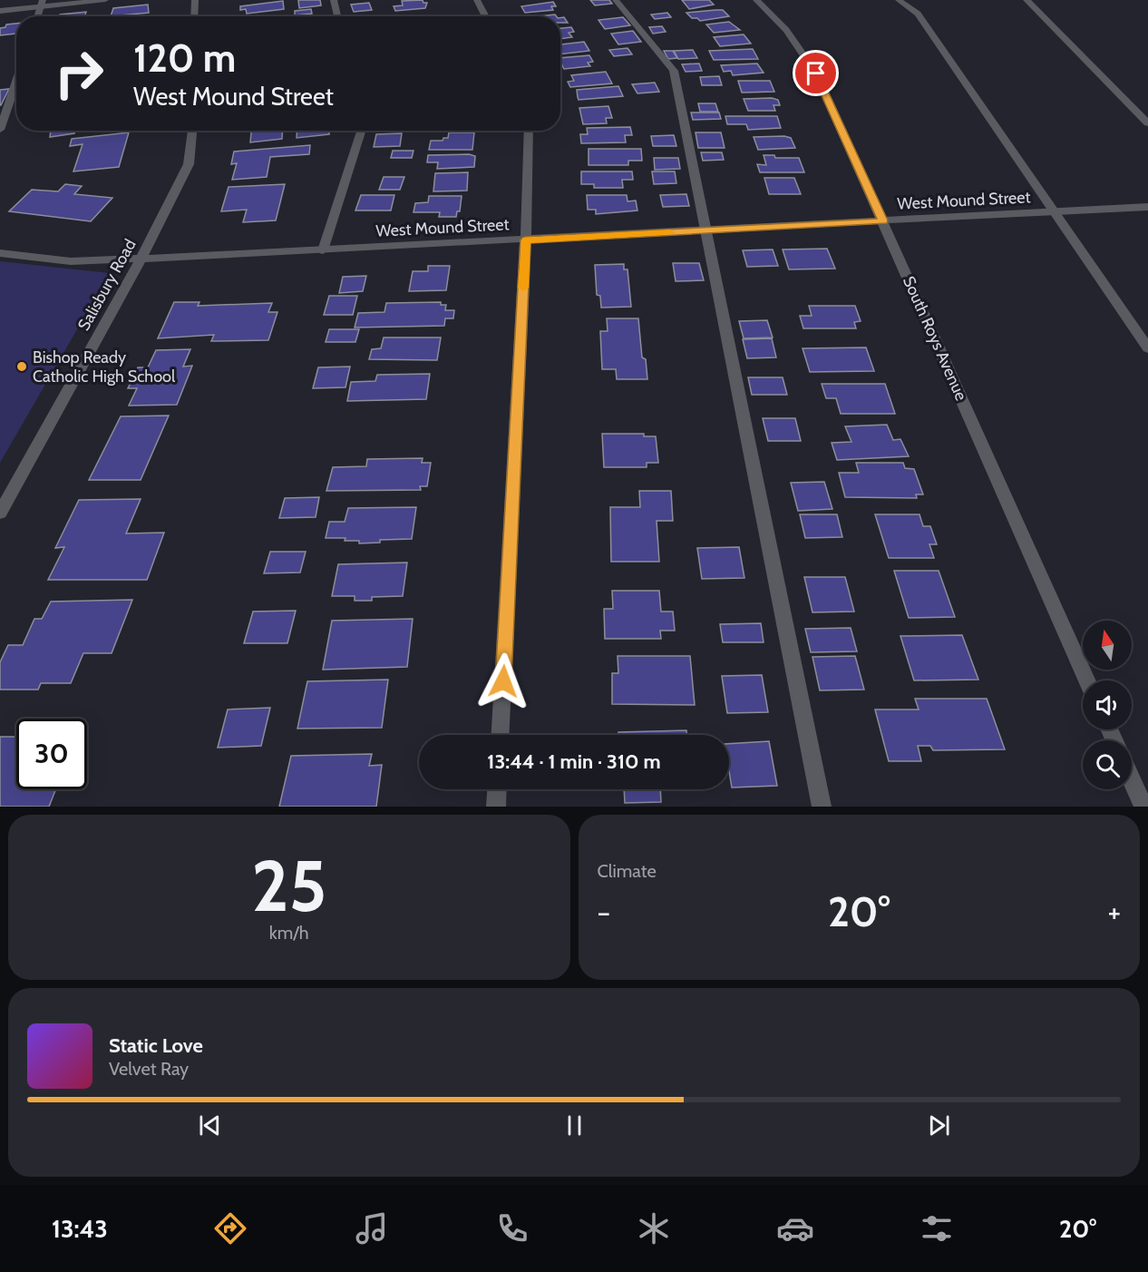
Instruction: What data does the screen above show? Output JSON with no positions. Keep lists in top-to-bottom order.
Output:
{
  "streets": {
    "street": ["West Mound Street", "Salisbury Road", "South Roys Avenue"]
  },
  "crossings": [
    ["West Mound Street", "Salisbury Road"],
    ["West Mound Street", "South Roys Avenue"]
  ],
  "places": ["Bishop Ready Catholic High School"],
  "north": "top",
  "page": {
    "turn": ["120 m", "West Mound Street"],
    "limit": "30",
    "trip": "13:44 · 1 min · 310 m",
    "tile": [
      ["25", "km/h"],
      "Climate"
    ],
    "heat": ["−", "20°", "+"],
    "song": ["Static Love", "Velvet Ray"],
    "tabs": ["13:43", "20°"]
  }
}
